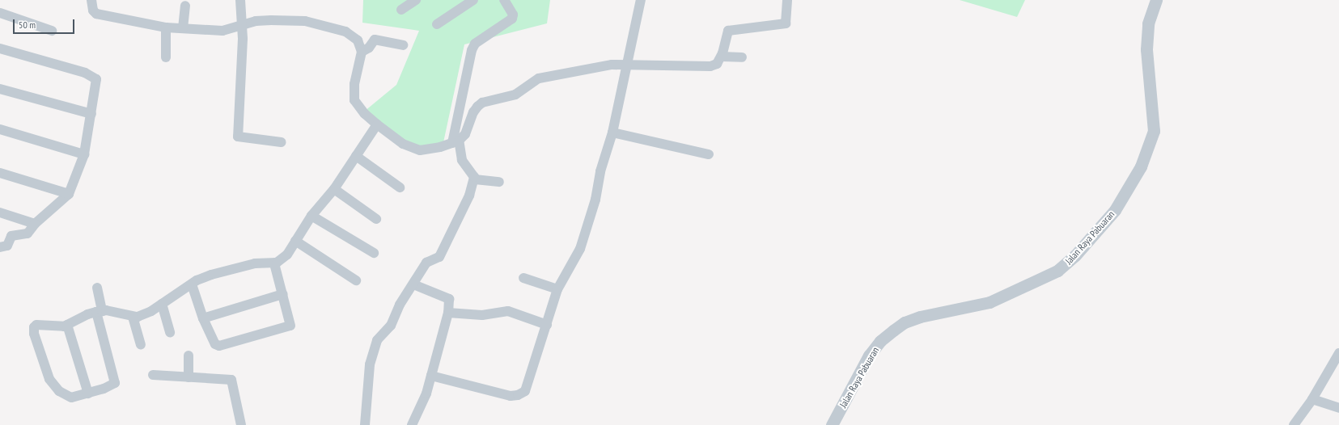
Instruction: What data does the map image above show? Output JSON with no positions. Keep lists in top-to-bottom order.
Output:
{
  "streets": {
    "street": ["Jalan Raya Pabuaran"]
  },
  "scale_bar": "50 m"
}
